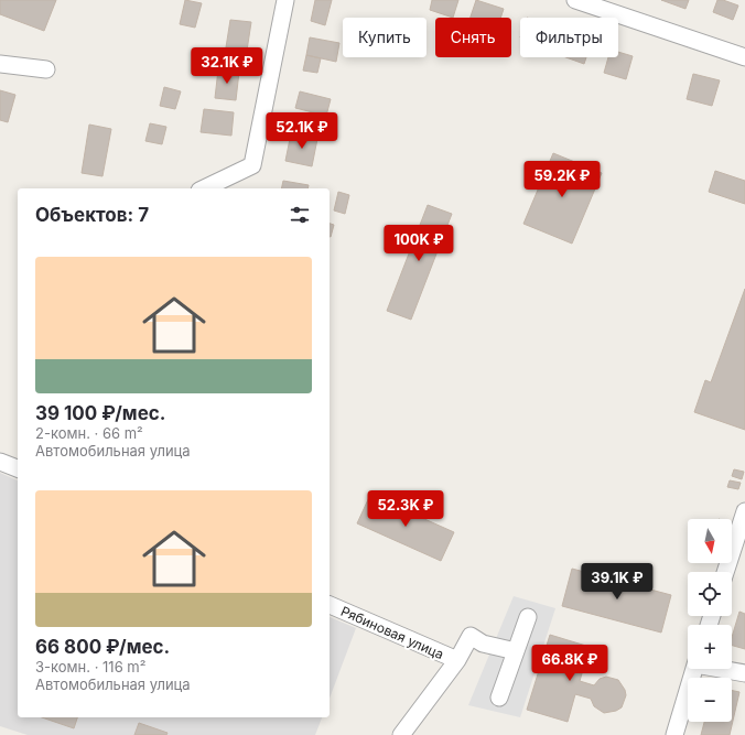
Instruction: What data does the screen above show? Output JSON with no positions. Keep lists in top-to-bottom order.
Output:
{
  "streets": {
    "street": ["Рябиновая улица"]
  },
  "north": "bottom",
  "page": {
    "chip": ["Купить", "Снять", "Фильтры"],
    "price": [
      "32.1K ₽",
      "52.1K ₽",
      "59.2K ₽",
      "100K ₽",
      "52.3K ₽",
      "39.1K ₽",
      "66.8K ₽"
    ],
    "heading": "Объектов: 7",
    "list": [
      {
        "name": "39 100 ₽/мес.",
        "note": "2-комн. · 66 m² · Автомобильная улица"
      },
      {
        "name": "66 800 ₽/мес.",
        "note": "3-комн. · 116 m² · Автомобильная улица"
      }
    ],
    "map_buttons": ["+", "−"]
  }
}
